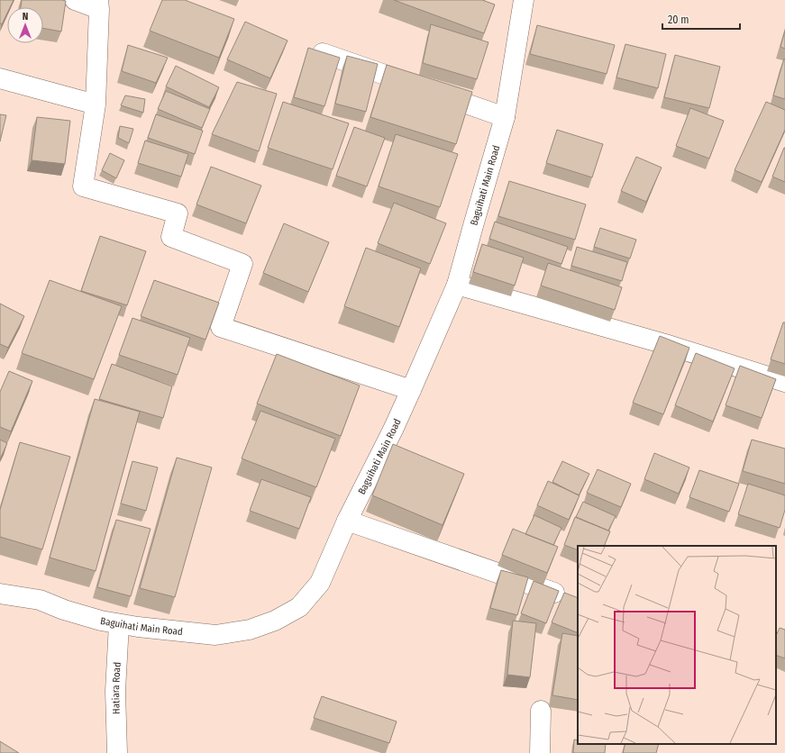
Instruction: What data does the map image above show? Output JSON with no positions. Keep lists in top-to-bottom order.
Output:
{
  "streets": {
    "street": ["Baguihati Main Road", "Hatiara Road"]
  },
  "crossings": [
    ["Baguihati Main Road", "Hatiara Road"]
  ],
  "scale_bar": "20 m",
  "north": "top"
}
